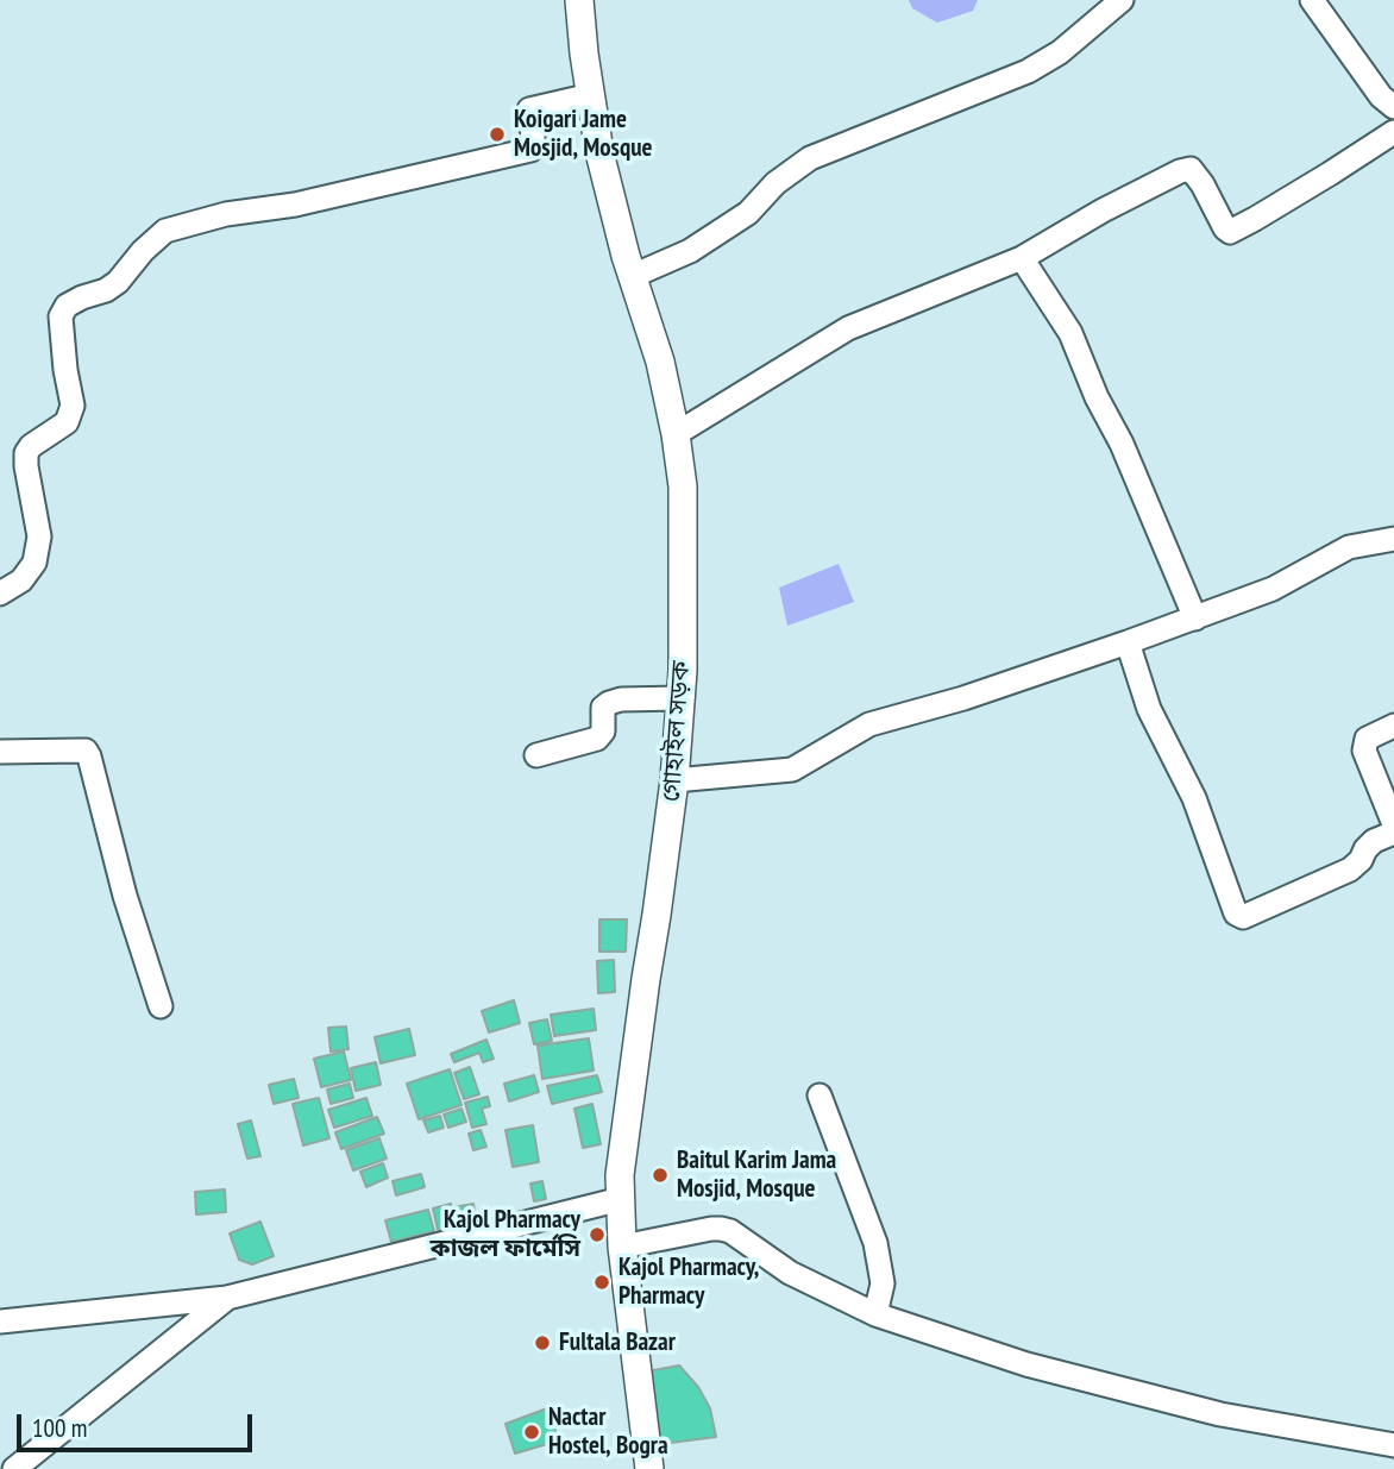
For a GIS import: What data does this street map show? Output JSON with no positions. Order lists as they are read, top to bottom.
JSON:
{
  "streets": {
    "main road": ["গোহাইল সড়ক"]
  },
  "places": [
    "Koigari Jame Mosjid, Mosque",
    "Baitul Karim Jama Mosjid, Mosque",
    "Kajol Pharmacy কাজল ফার্মেসি",
    "Kajol Pharmacy, Pharmacy",
    "Fultala Bazar",
    "Nactar Hostel, Bogra"
  ],
  "scale_bar": "100 m"
}
